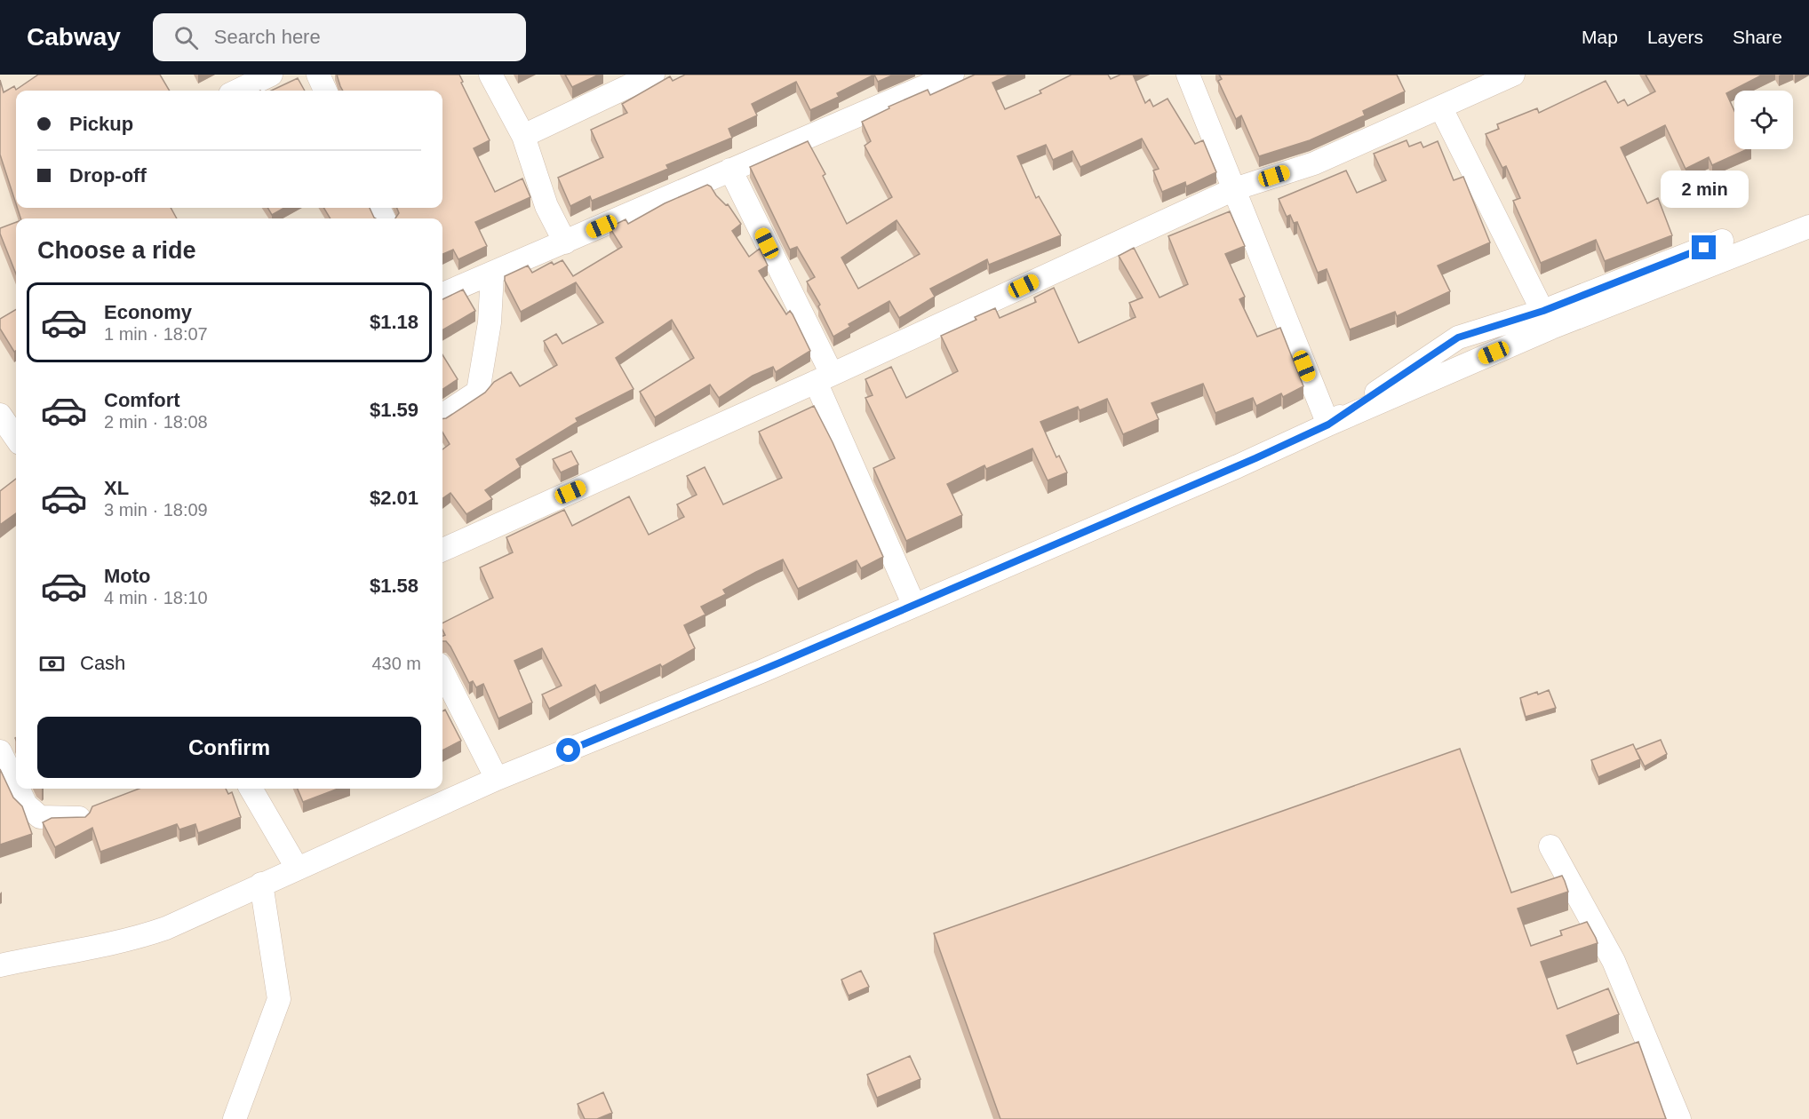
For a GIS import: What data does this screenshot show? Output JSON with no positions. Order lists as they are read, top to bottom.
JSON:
{
  "page": {
    "header": "Cabway",
    "search": "Search here",
    "nav": ["Map", "Layers", "Share"],
    "banner": ["Pickup", "Drop-off"],
    "bubble": "2 min",
    "heading": "Choose a ride",
    "list": [
      {
        "name": "Economy",
        "note": "1 min · 18:07",
        "value": "$1.18"
      },
      {
        "name": "Comfort",
        "note": "2 min · 18:08",
        "value": "$1.59"
      },
      {
        "name": "XL",
        "note": "3 min · 18:09",
        "value": "$2.01"
      },
      {
        "name": "Moto",
        "note": "4 min · 18:10",
        "value": "$1.58"
      }
    ],
    "pay": ["Cash", "430 m"],
    "buttons": "Confirm"
  }
}
